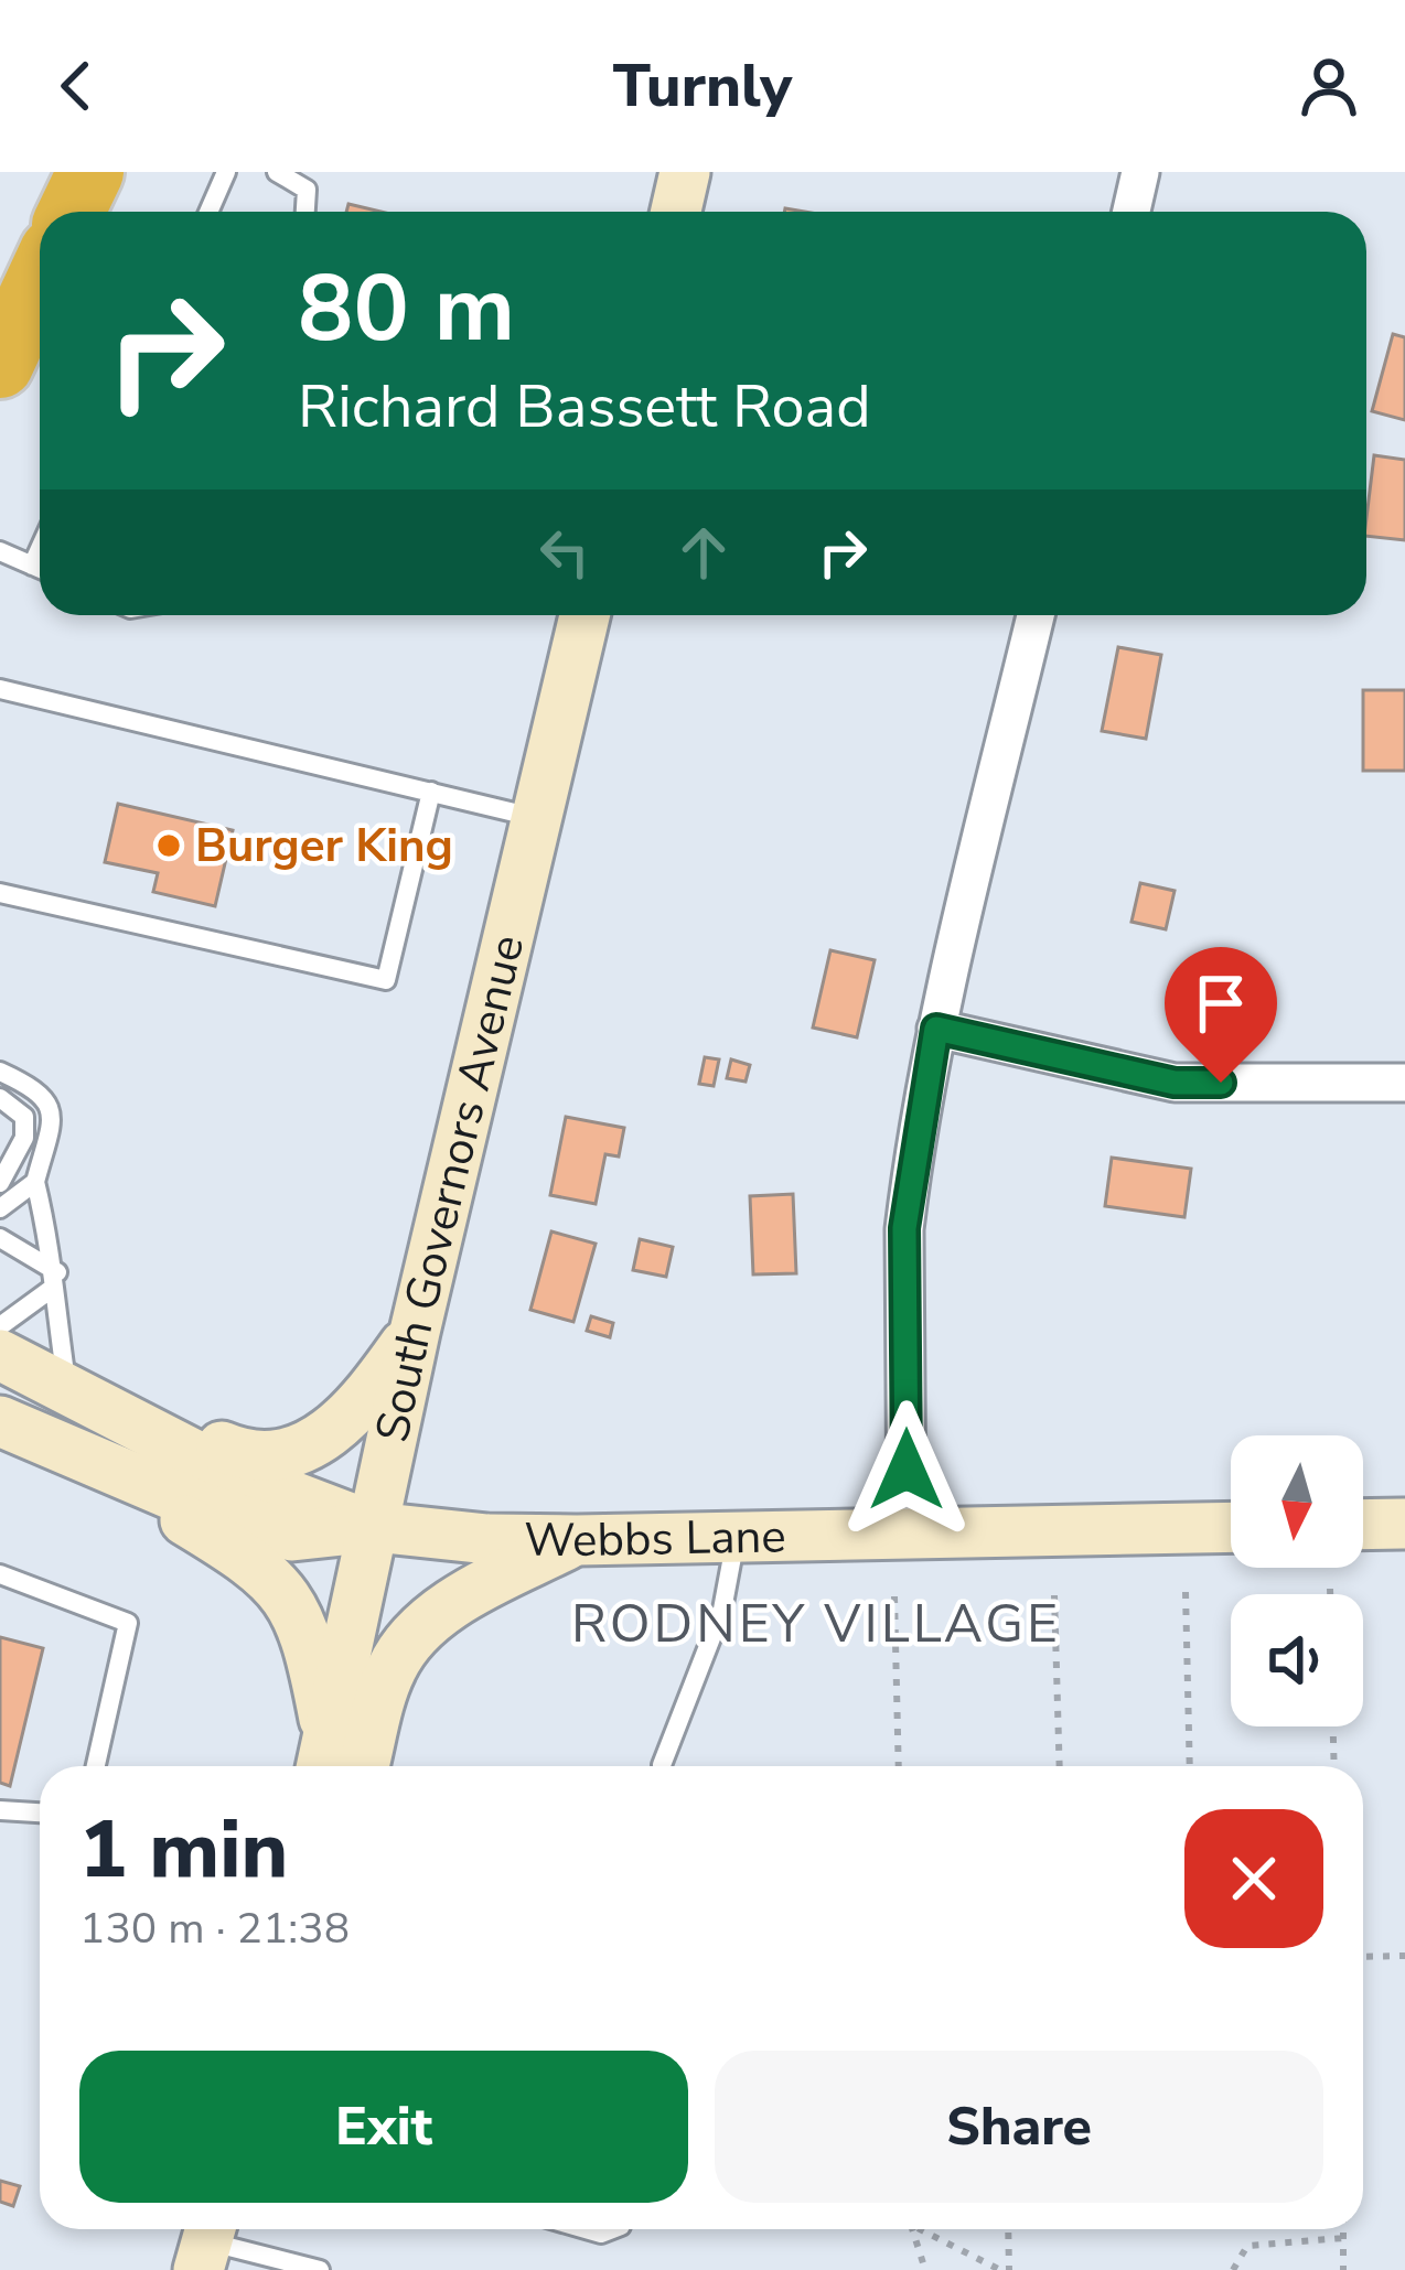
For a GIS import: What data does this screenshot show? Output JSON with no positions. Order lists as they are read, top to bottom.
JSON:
{
  "streets": {
    "main road": ["South Governors Avenue", "Webbs Lane"]
  },
  "crossings": [
    ["South Governors Avenue", "Webbs Lane"]
  ],
  "districts": ["RODNEY VILLAGE"],
  "places": ["Burger King"],
  "north": "bottom",
  "page": {
    "header": "Turnly",
    "turn": ["80 m", "Richard Bassett Road"],
    "heading": ["1 min", "130 m · 21:38"],
    "buttons": ["Exit", "Share"]
  }
}
